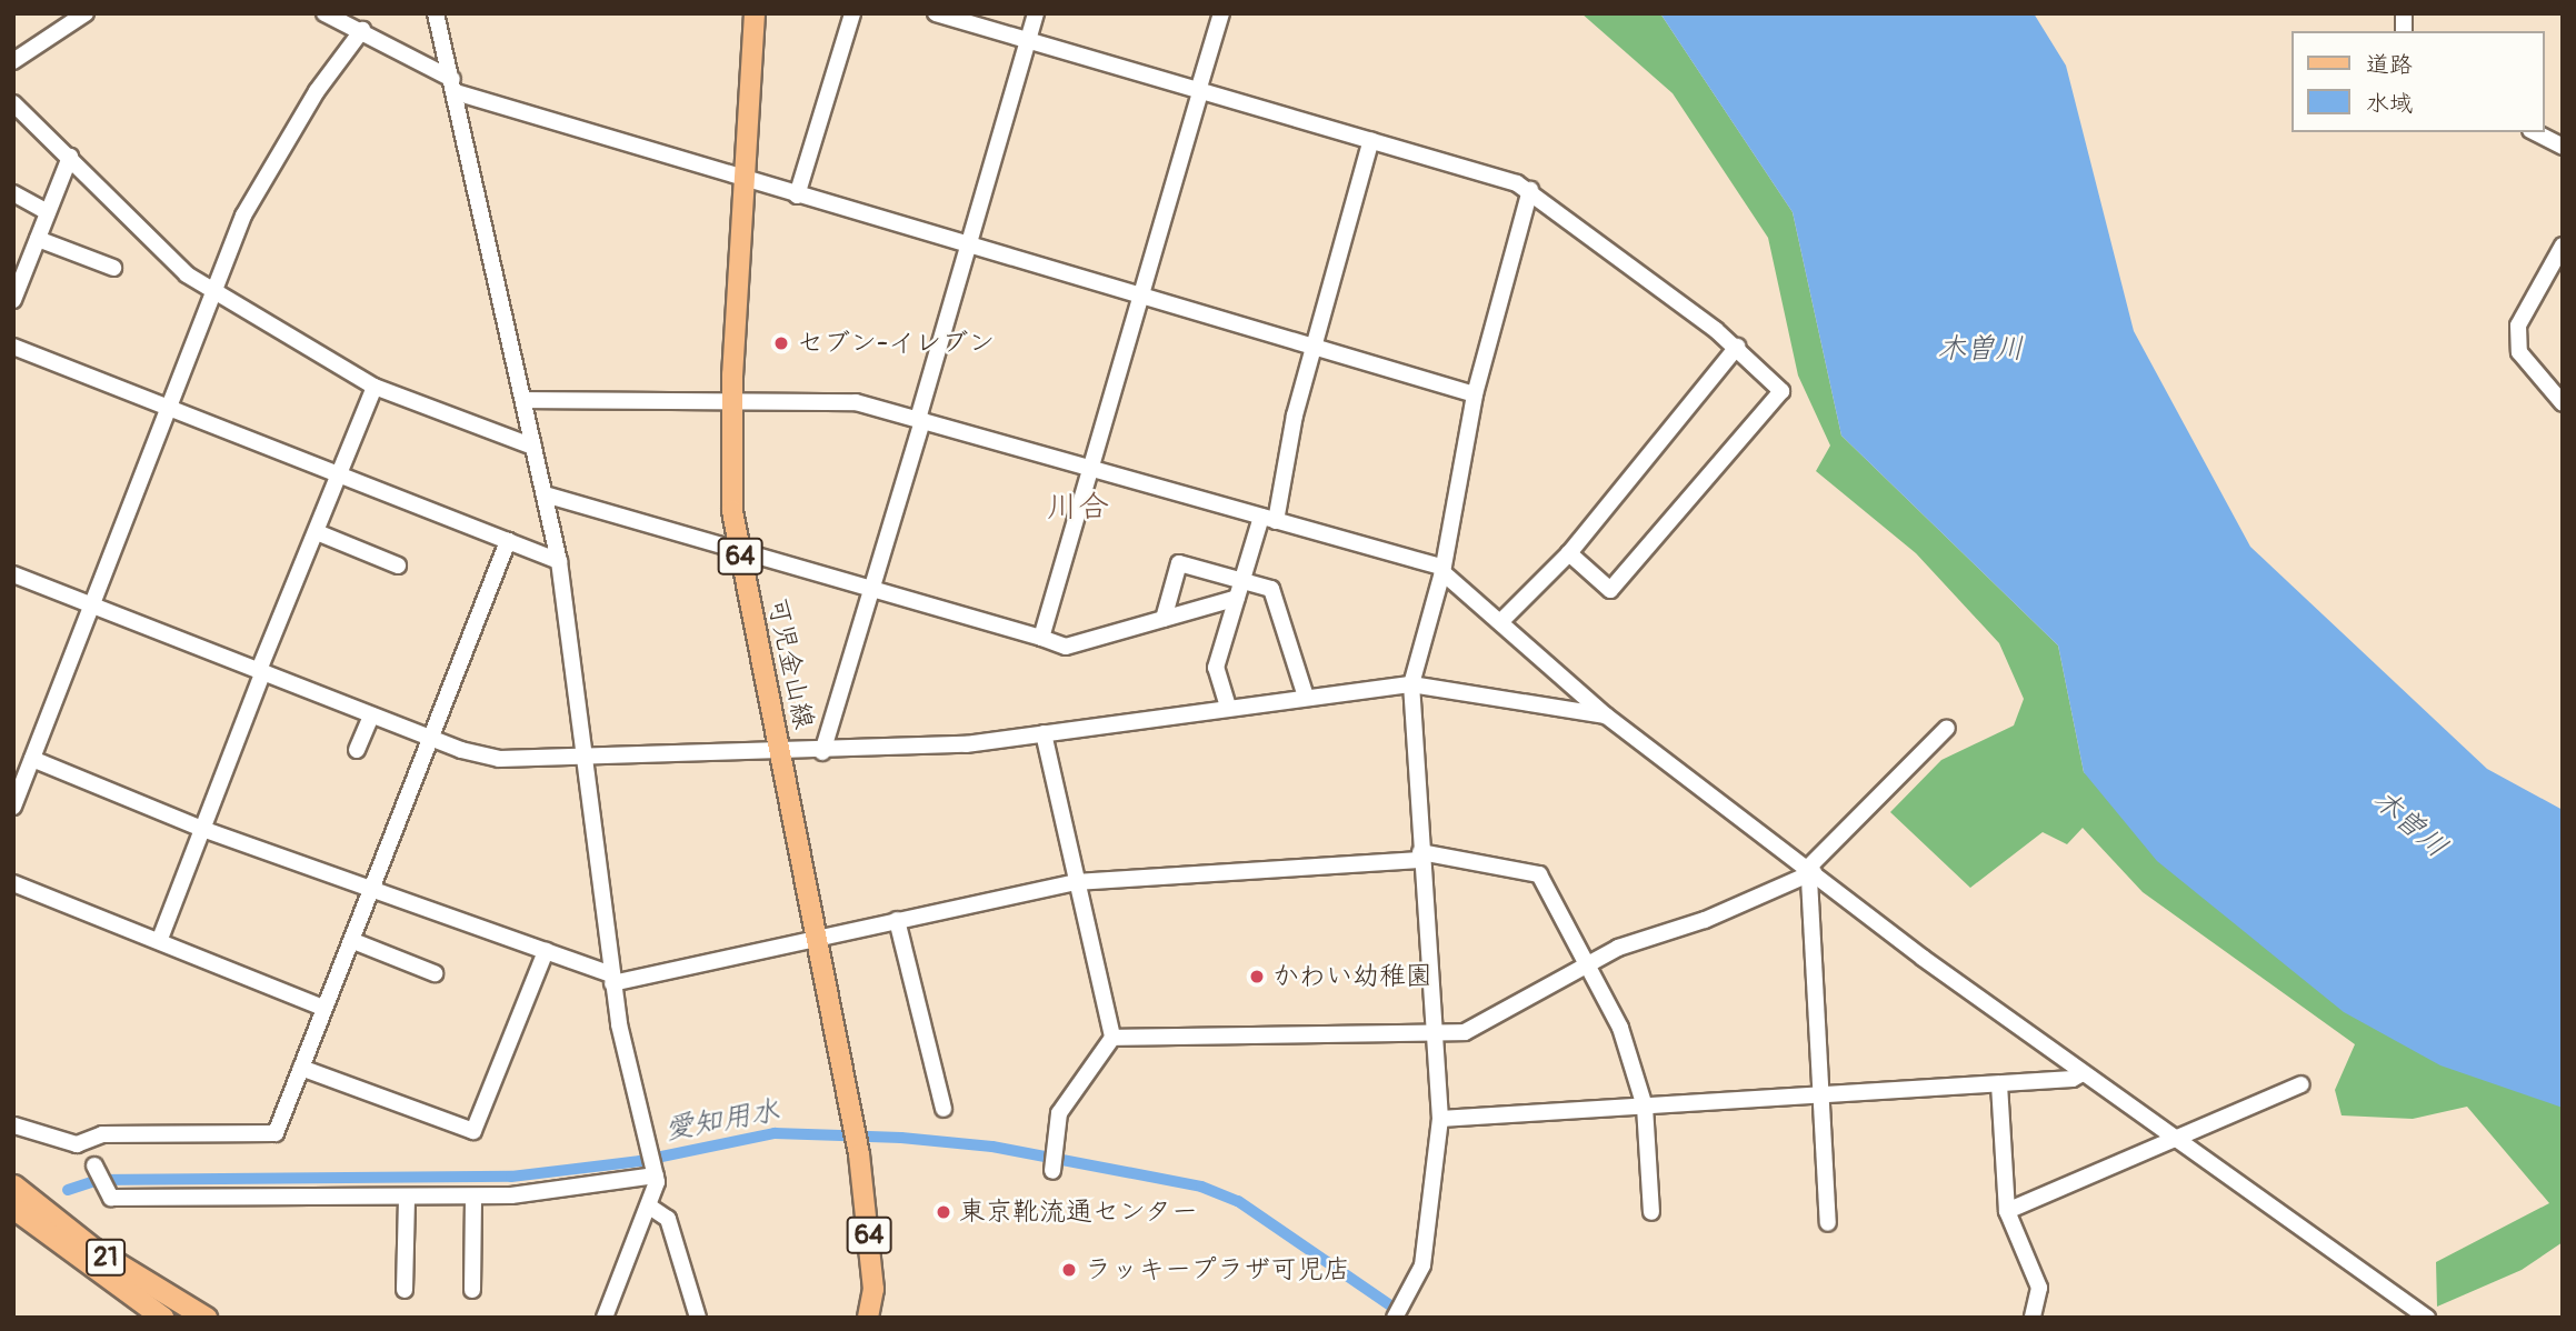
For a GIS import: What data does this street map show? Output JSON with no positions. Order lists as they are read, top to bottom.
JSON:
{
  "streets": {
    "highway": ["21"],
    "main road": ["64", "可児金山線"]
  },
  "districts": ["川合"],
  "water": ["木曽川", "愛知用水"],
  "places": [
    "セブン-イレブン",
    "かわい幼稚園",
    "東京靴流通センター",
    "ラッキープラザ可児店"
  ],
  "legend": ["道路", "水域"]
}
